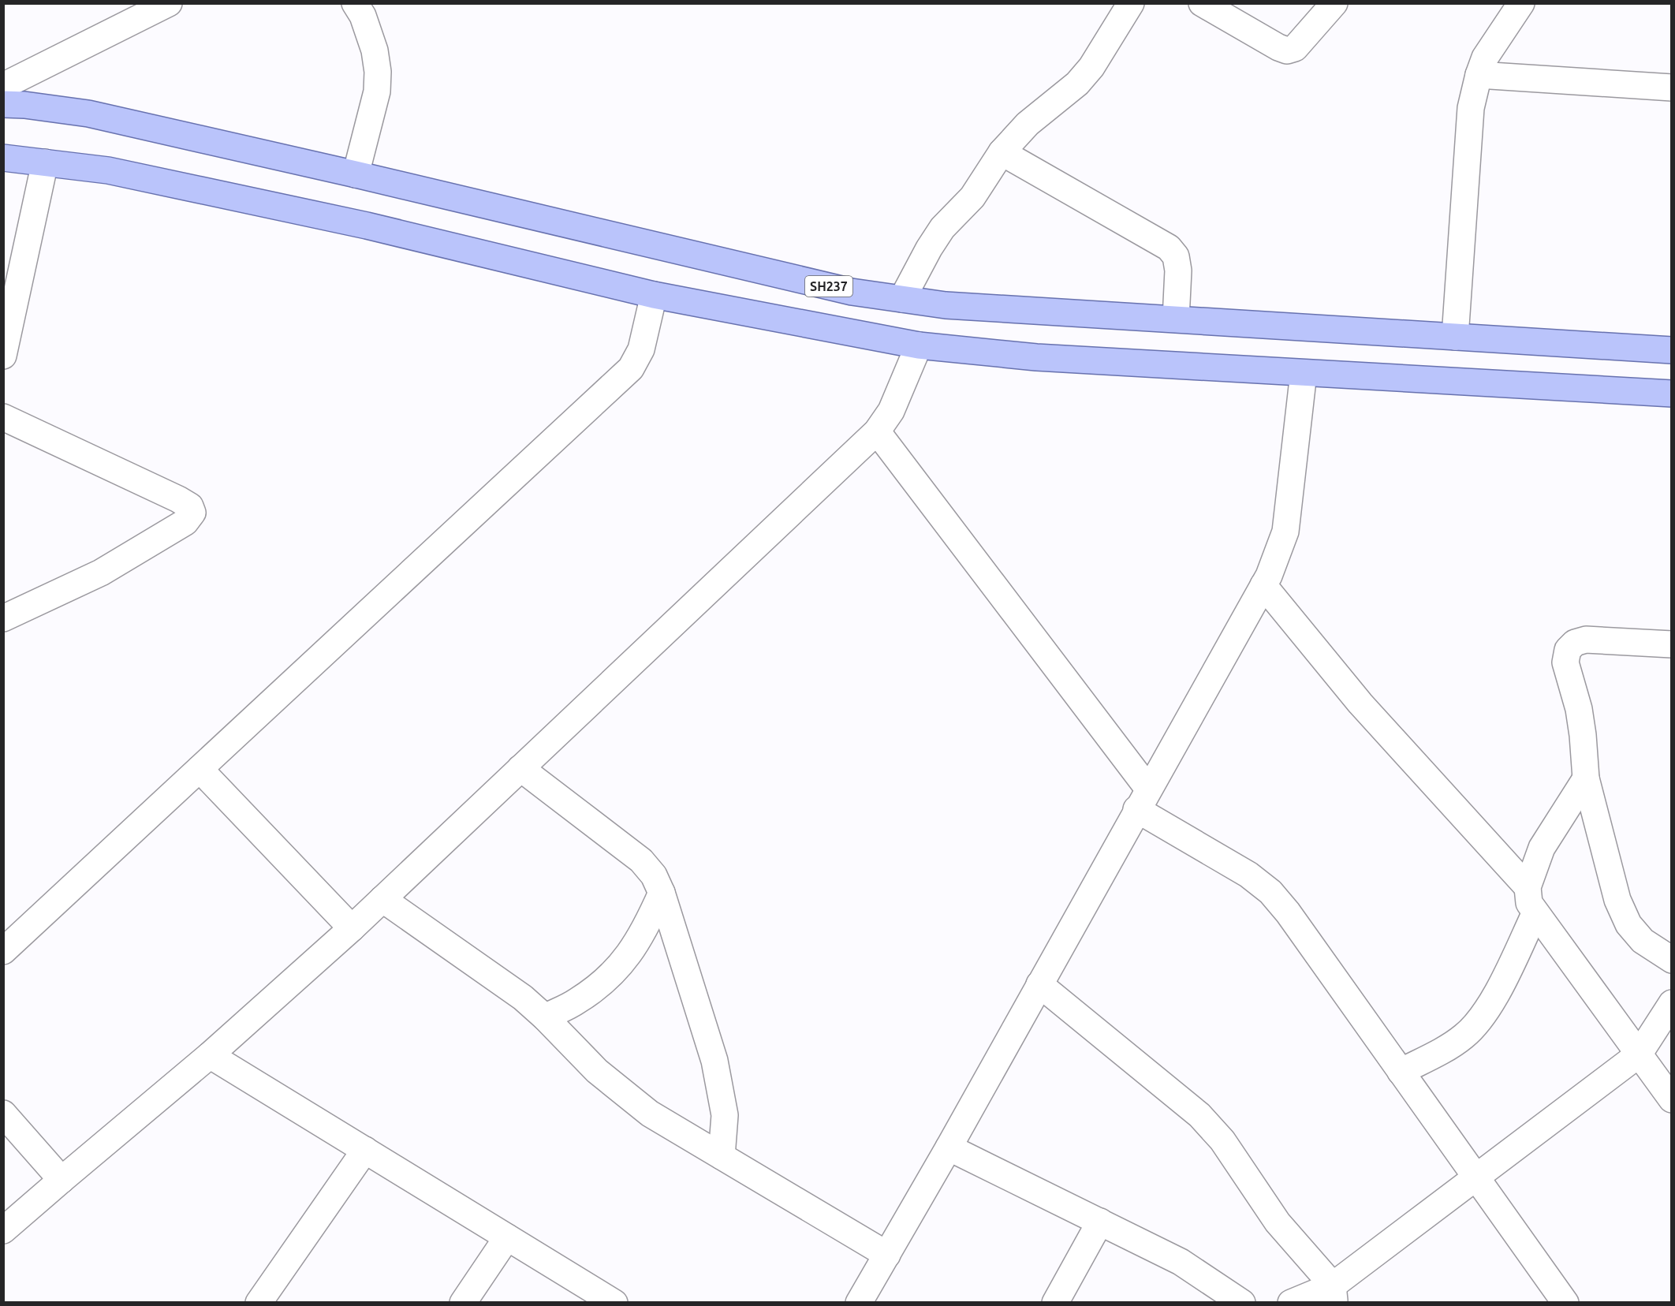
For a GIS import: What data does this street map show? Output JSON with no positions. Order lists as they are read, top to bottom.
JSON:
{
  "streets": {
    "main road": ["SH237"]
  }
}
